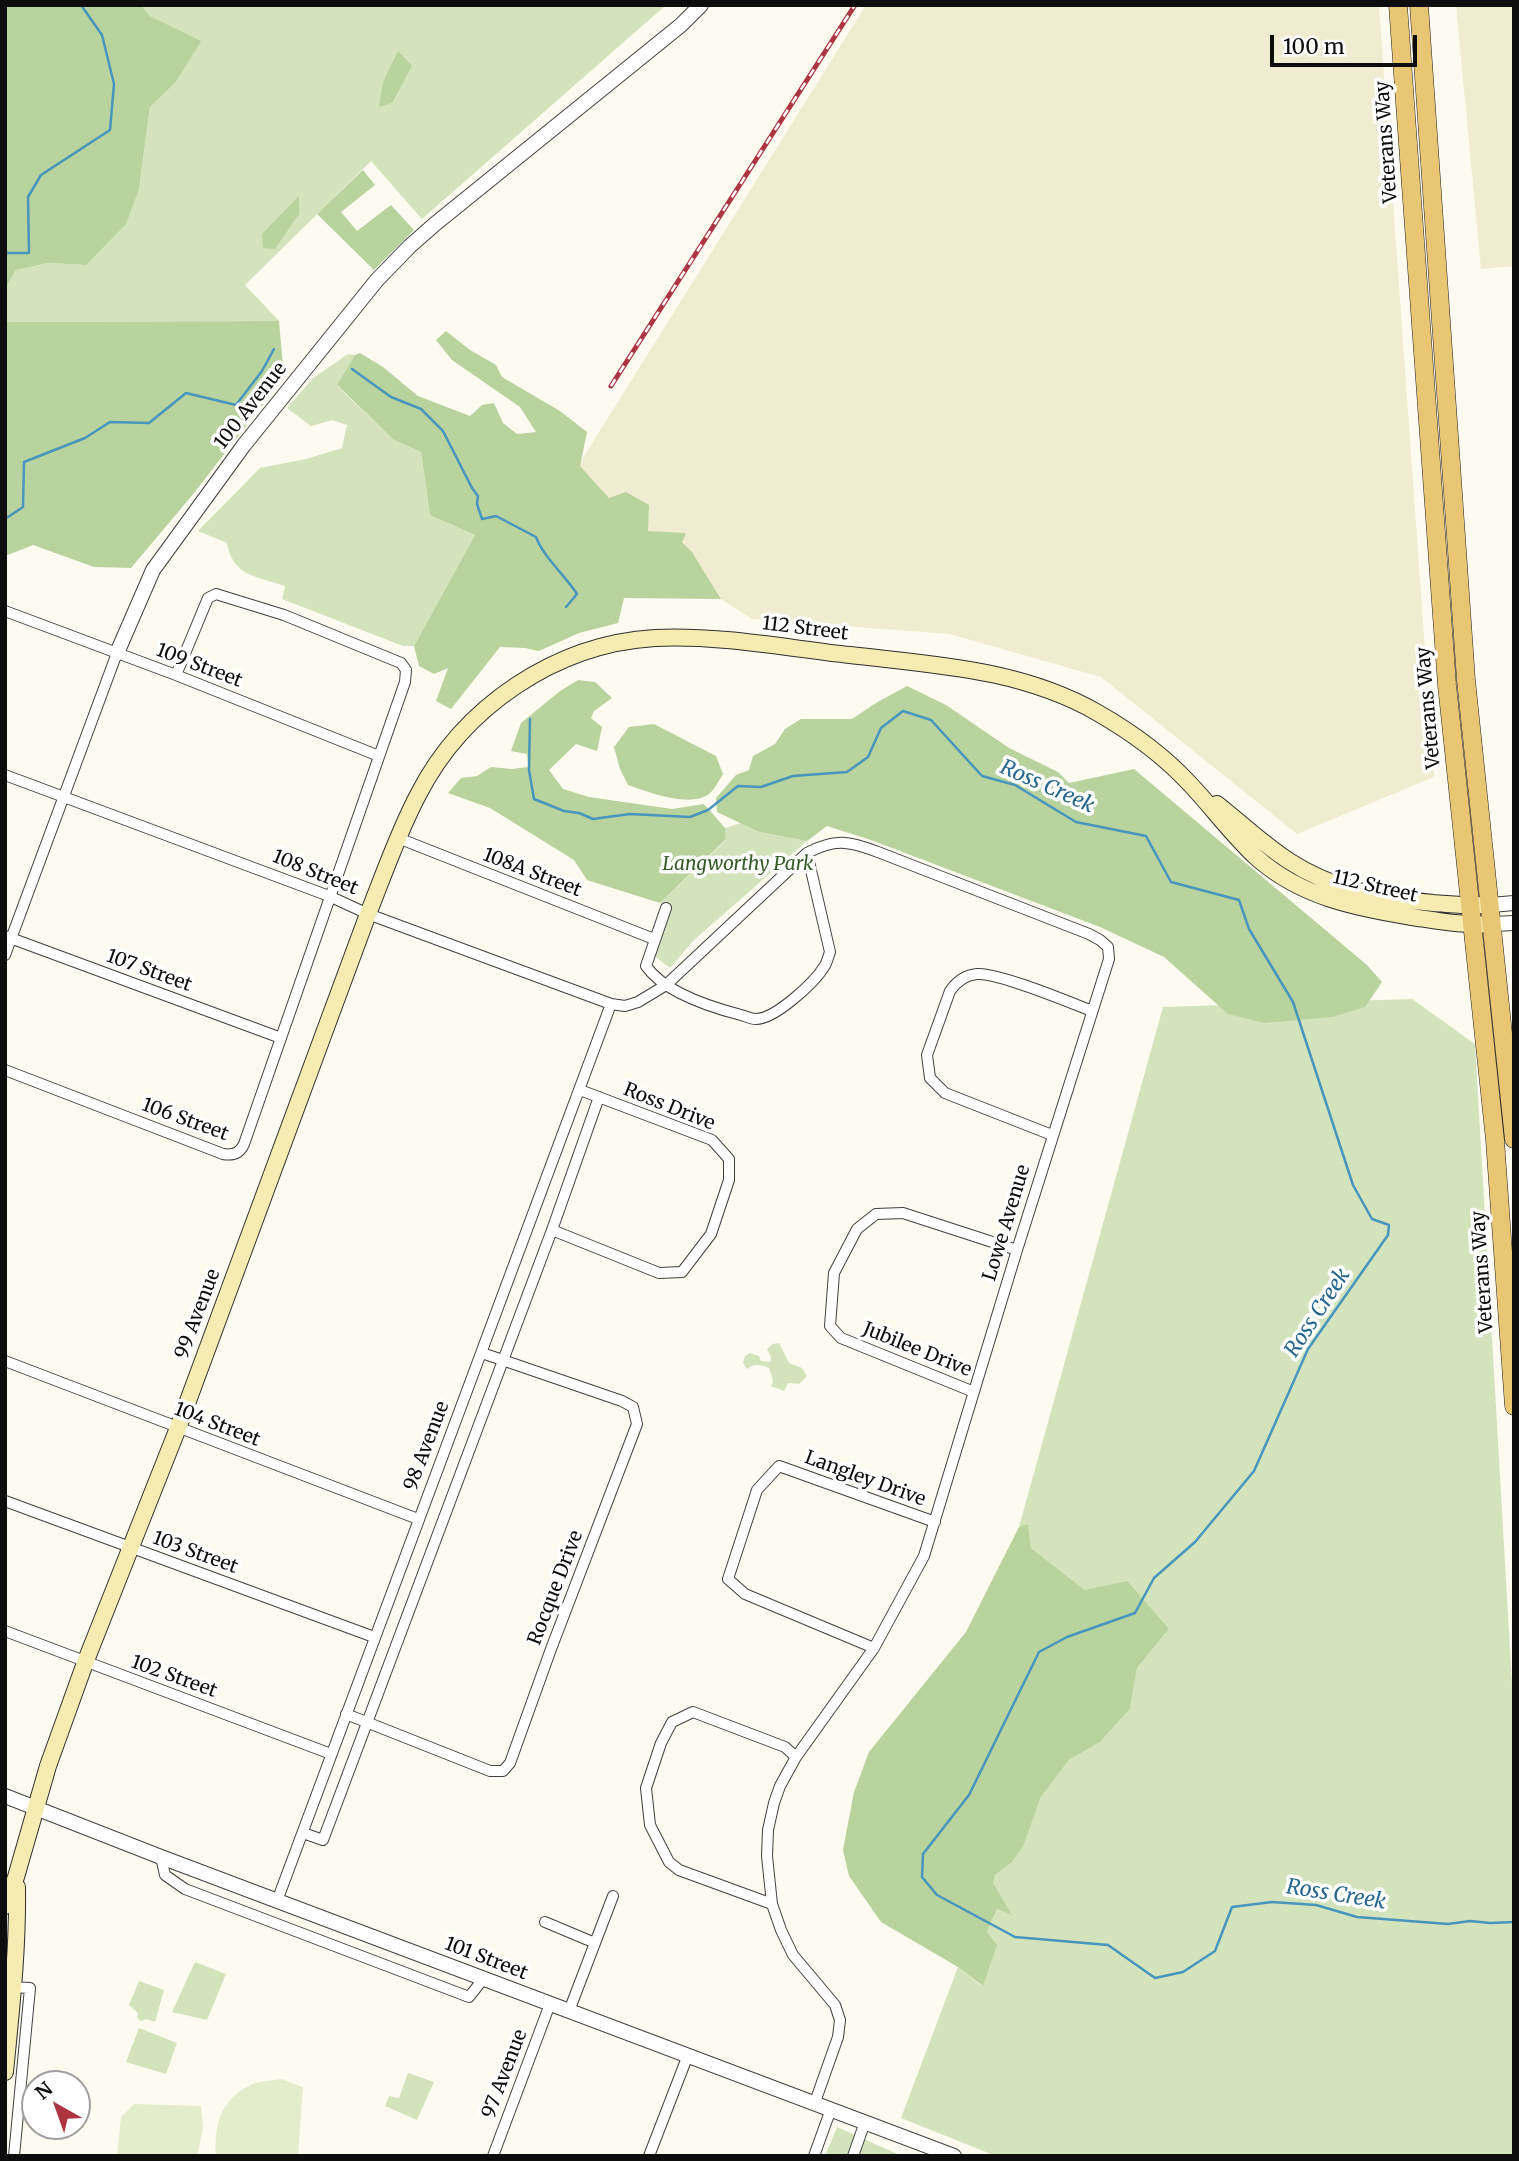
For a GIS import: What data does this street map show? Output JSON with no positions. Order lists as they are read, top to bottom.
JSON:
{
  "streets": {
    "main road": ["Veterans Way", "112 Street", "99 Avenue"],
    "street": [
      "100 Avenue",
      "109 Street",
      "108 Street",
      "108A Street",
      "107 Street",
      "Ross Drive",
      "106 Street",
      "Lowe Avenue",
      "Jubilee Drive",
      "104 Street",
      "98 Avenue",
      "Langley Drive",
      "103 Street",
      "Rocque Drive",
      "102 Street",
      "101 Street",
      "97 Avenue"
    ]
  },
  "crossings": [
    ["Veterans Way", "112 Street"],
    ["100 Avenue", "109 Street"],
    ["100 Avenue", "108 Street"],
    ["100 Avenue", "107 Street"],
    ["112 Street", "99 Avenue"],
    ["108 Street", "Lowe Avenue"],
    ["108 Street", "99 Avenue"],
    ["108 Street", "98 Avenue"],
    ["108A Street", "99 Avenue"],
    ["107 Street", "106 Street"],
    ["Ross Drive", "98 Avenue"],
    ["Lowe Avenue", "Jubilee Drive"],
    ["Lowe Avenue", "98 Avenue"],
    ["Lowe Avenue", "Langley Drive"],
    ["Lowe Avenue", "101 Street"],
    ["99 Avenue", "104 Street"],
    ["99 Avenue", "103 Street"],
    ["99 Avenue", "102 Street"],
    ["99 Avenue", "101 Street"],
    ["104 Street", "98 Avenue"],
    ["98 Avenue", "103 Street"],
    ["98 Avenue", "Rocque Drive"],
    ["98 Avenue", "102 Street"],
    ["98 Avenue", "101 Street"],
    ["101 Street", "97 Avenue"]
  ],
  "water": ["Ross Creek"],
  "parks": ["Langworthy Park"],
  "scale_bar": "100 m",
  "north": "top left"
}
